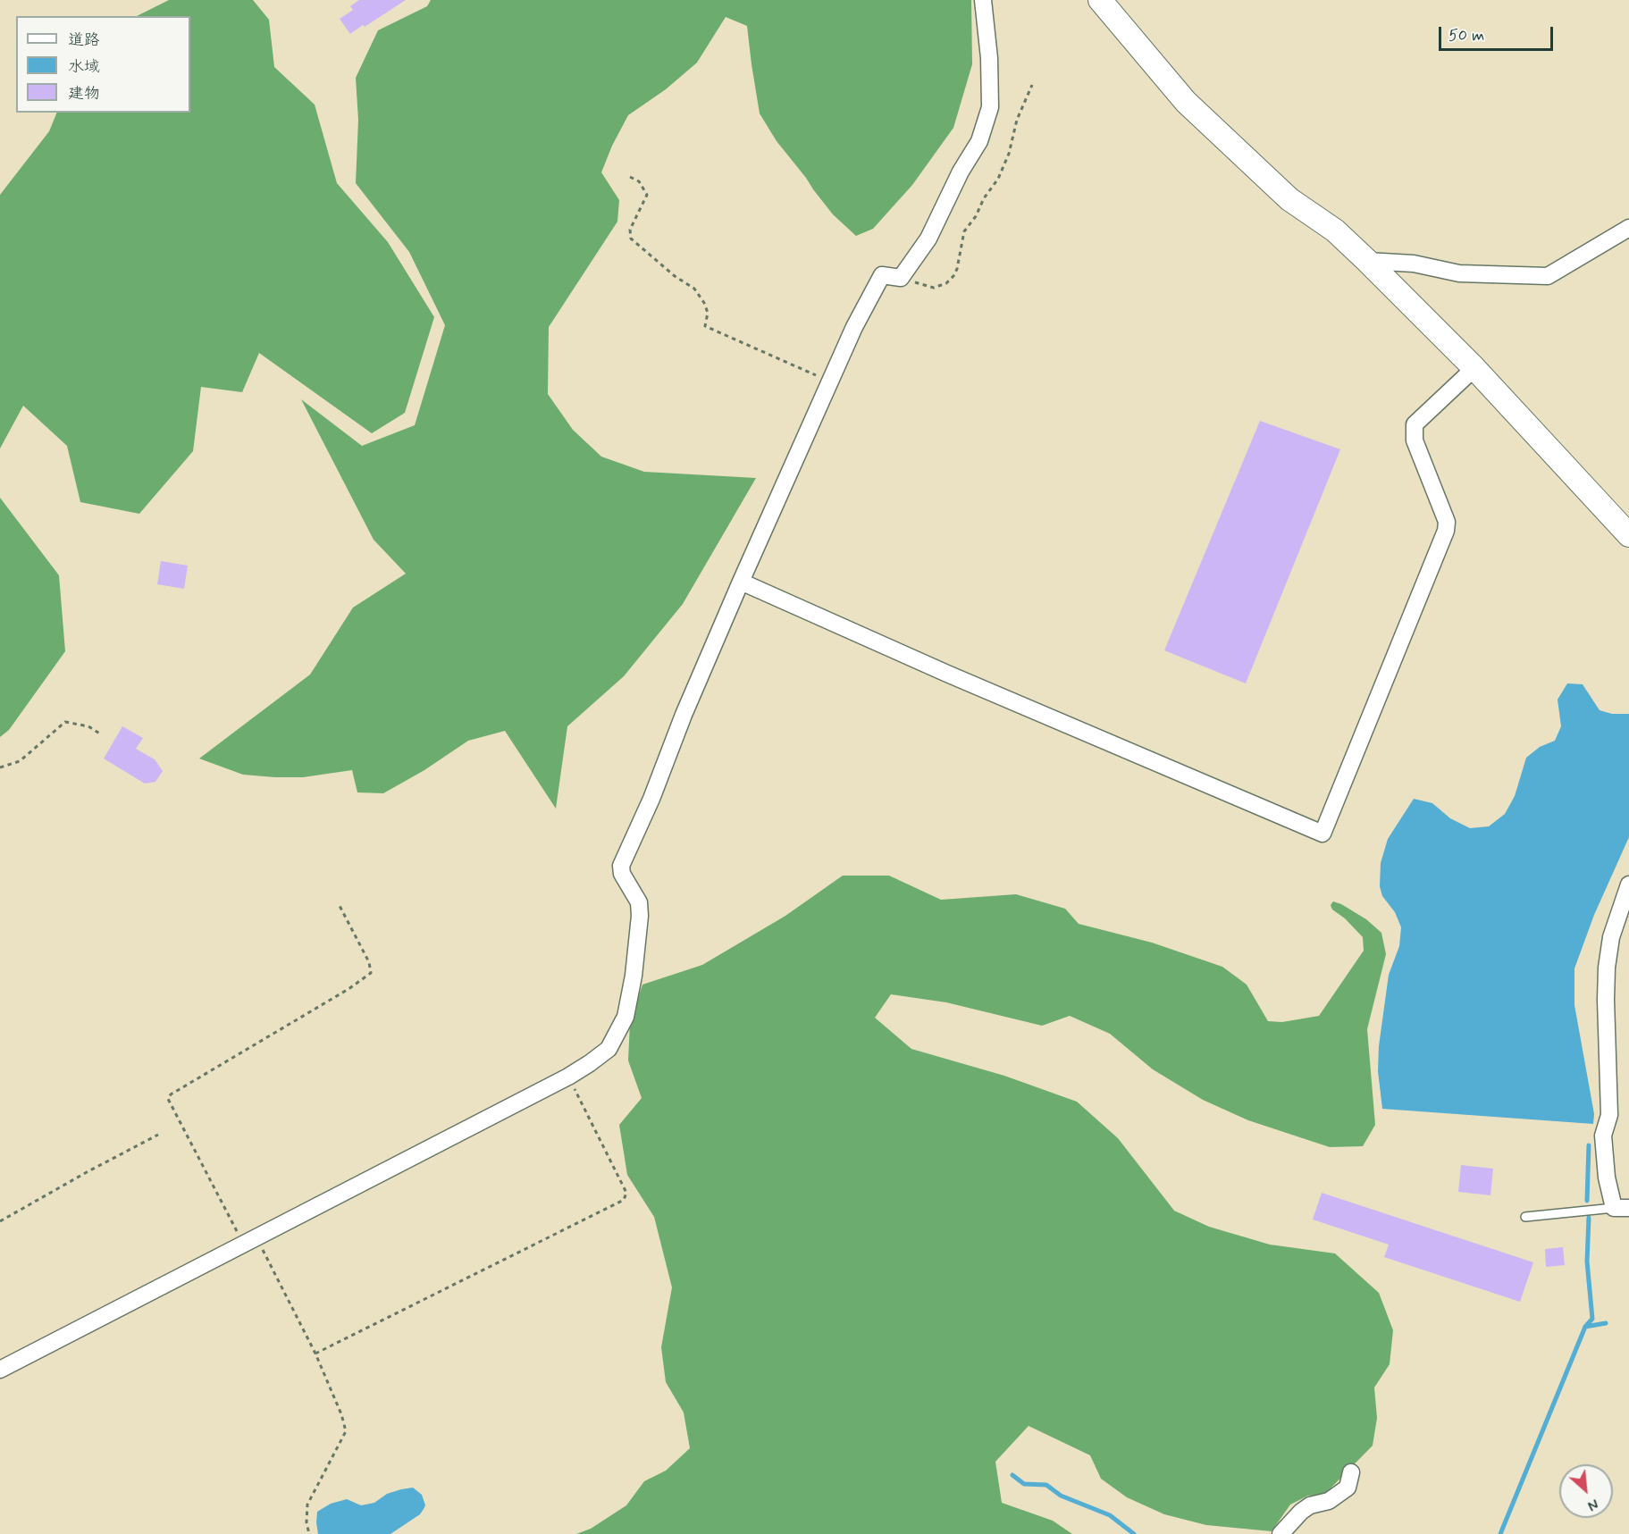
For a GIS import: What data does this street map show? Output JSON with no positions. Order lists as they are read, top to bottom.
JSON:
{
  "legend": ["道路", "水域", "建物"],
  "scale_bar": "50 m",
  "north": "bottom right"
}
